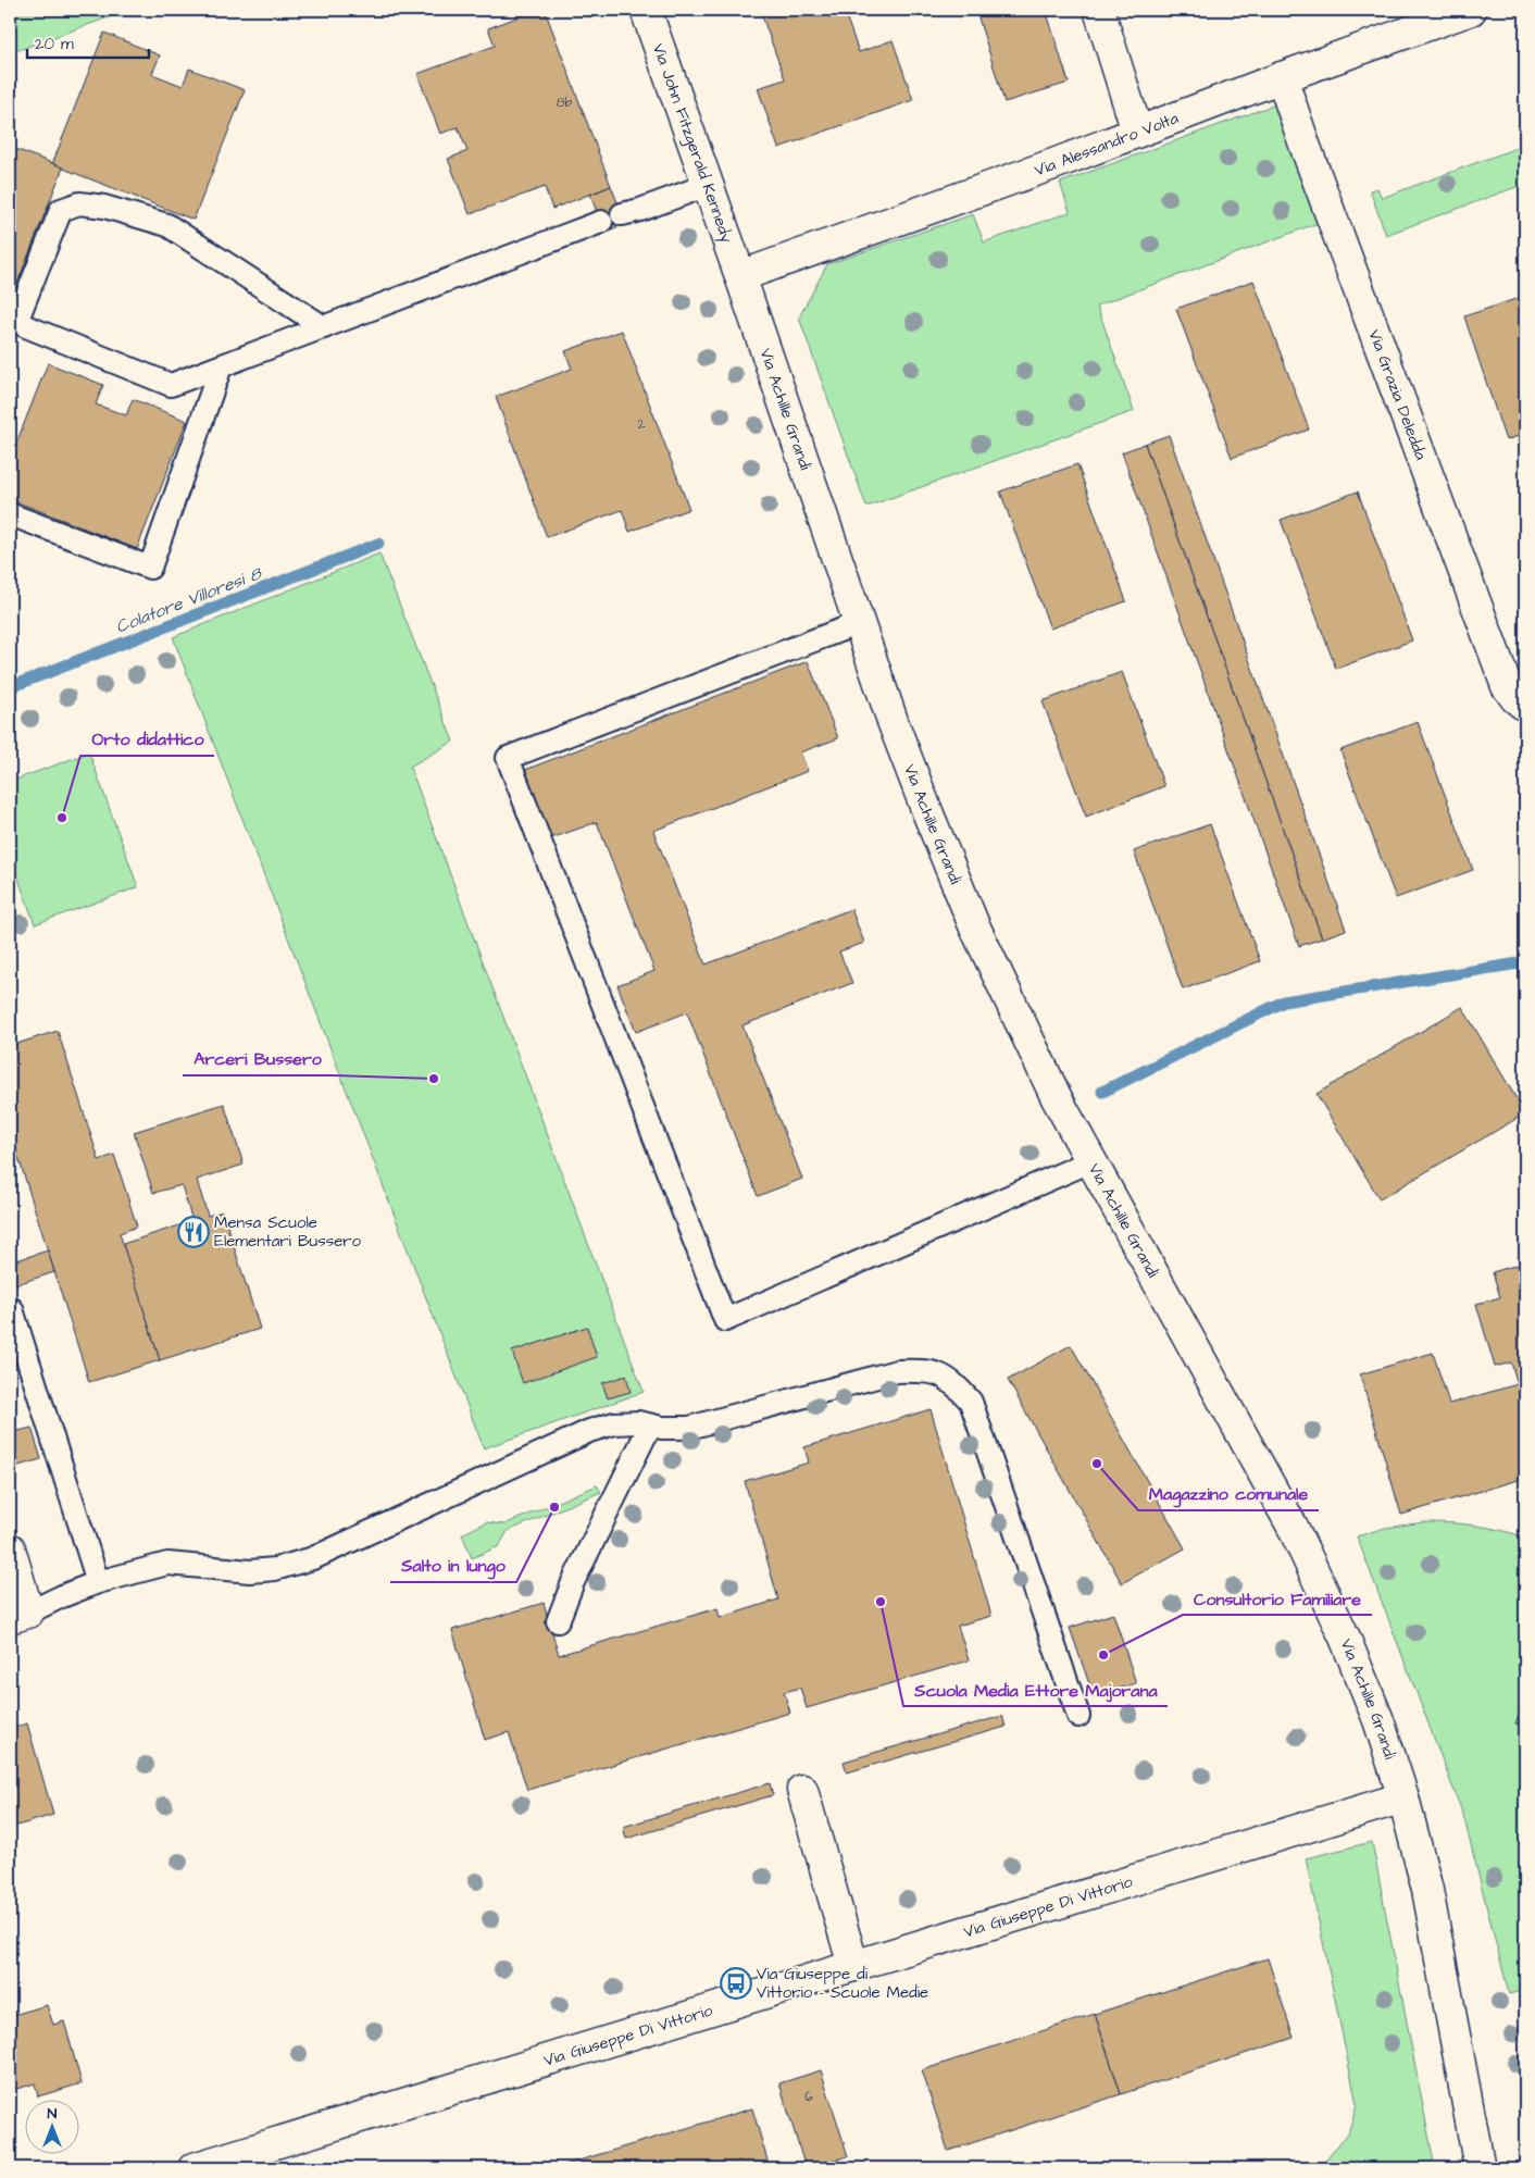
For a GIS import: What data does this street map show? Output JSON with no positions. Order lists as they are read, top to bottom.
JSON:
{
  "streets": {
    "street": [
      "Via John Fitzgerald Kennedy",
      "Via Alessandro Volta",
      "Via Grazia Deledda",
      "Via Achille Grandi",
      "Via Giuseppe Di Vittorio"
    ]
  },
  "crossings": [
    ["Via John Fitzgerald Kennedy", "Via Alessandro Volta"],
    ["Via John Fitzgerald Kennedy", "Via Achille Grandi"],
    ["Via Alessandro Volta", "Via Grazia Deledda"],
    ["Via Alessandro Volta", "Via Achille Grandi"],
    ["Via Achille Grandi", "Via Giuseppe Di Vittorio"]
  ],
  "water": ["Colatore Villoresi 8"],
  "places": {
    "other": [
      "Orto didattico",
      "Arceri Bussero",
      "Magazzino comunale",
      "Salto in lungo",
      "Scuola Media Ettore Majorana",
      "Consultorio Familiare"
    ],
    "restaurant": ["Mensa Scuole Elementari Bussero"],
    "bus stop": ["Via Giuseppe di Vittorio - Scuole Medie"]
  },
  "house_numbers": ["8b", "2", "6"],
  "scale_bar": "20 m",
  "north": "top"
}
